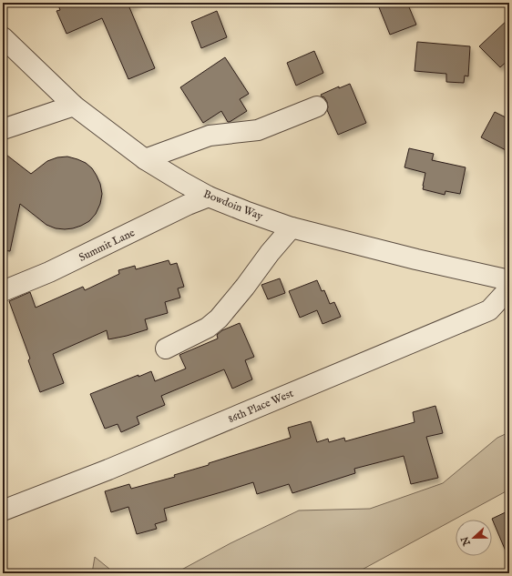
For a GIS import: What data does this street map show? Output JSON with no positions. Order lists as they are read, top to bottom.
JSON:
{
  "streets": {
    "street": ["Bowdoin Way", "Summit Lane", "86th Place West"]
  },
  "crossings": [
    ["Bowdoin Way", "Summit Lane"]
  ],
  "north": "left"
}
